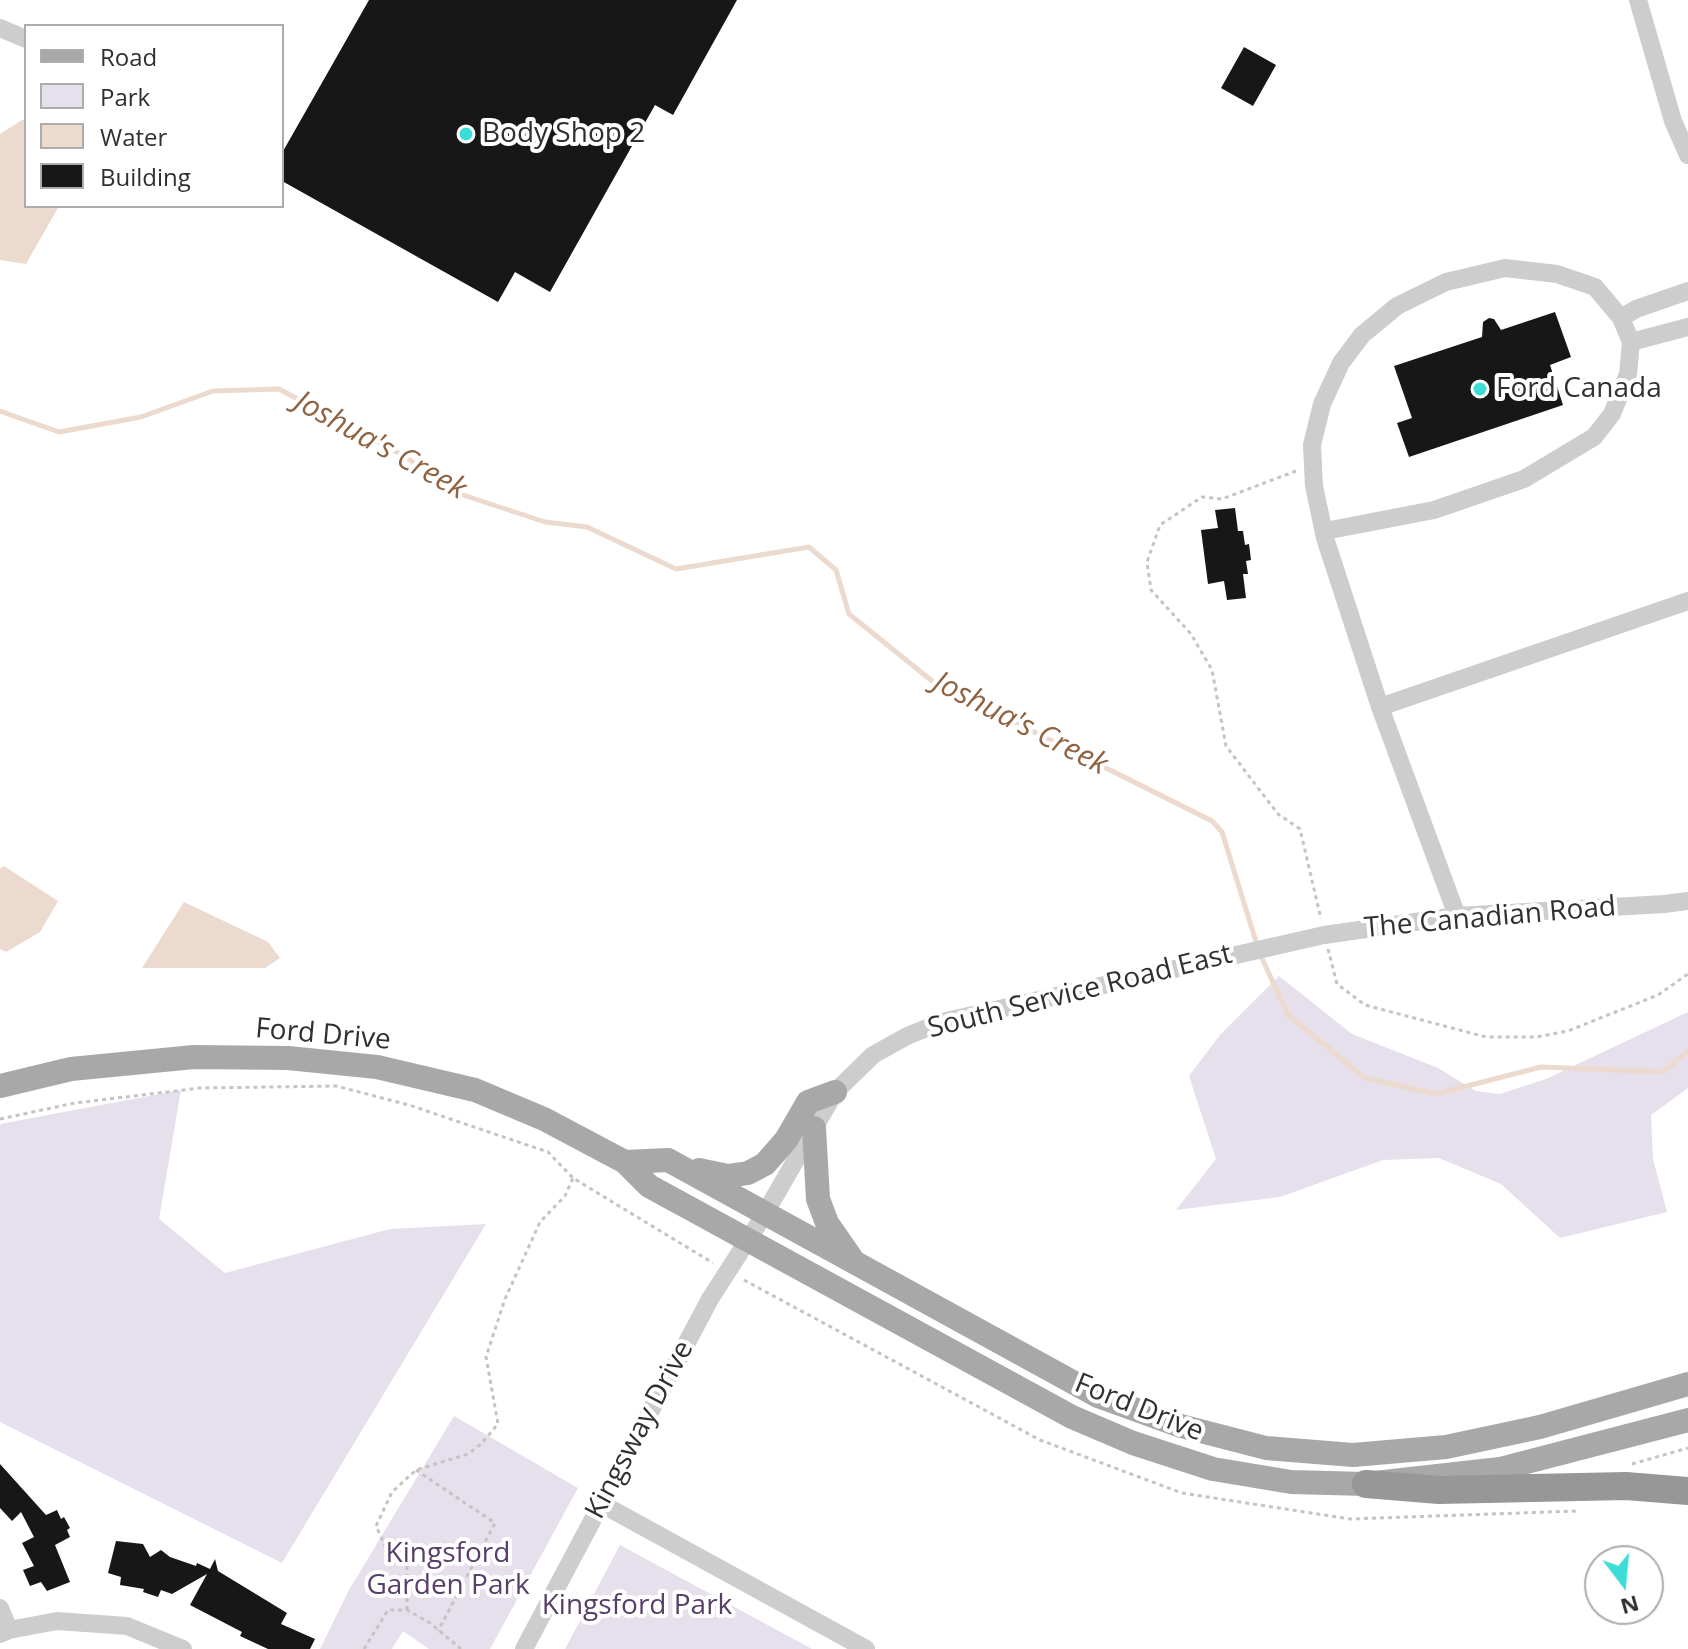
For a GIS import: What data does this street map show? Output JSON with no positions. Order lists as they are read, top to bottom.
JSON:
{
  "streets": {
    "main road": ["Ford Drive"],
    "street": ["The Canadian Road", "South Service Road East", "Kingsway Drive"]
  },
  "crossings": [
    ["The Canadian Road", "South Service Road East"],
    ["South Service Road East", "Ford Drive"],
    ["South Service Road East", "Kingsway Drive"],
    ["Ford Drive", "Kingsway Drive"]
  ],
  "water": ["Joshua's Creek"],
  "parks": ["Kingsford Garden Park", "Kingsford Park"],
  "places": ["Body Shop 2", "Ford Canada"],
  "legend": [
    "Road",
    "Park",
    "Water",
    "Building"
  ],
  "north": "bottom"
}
